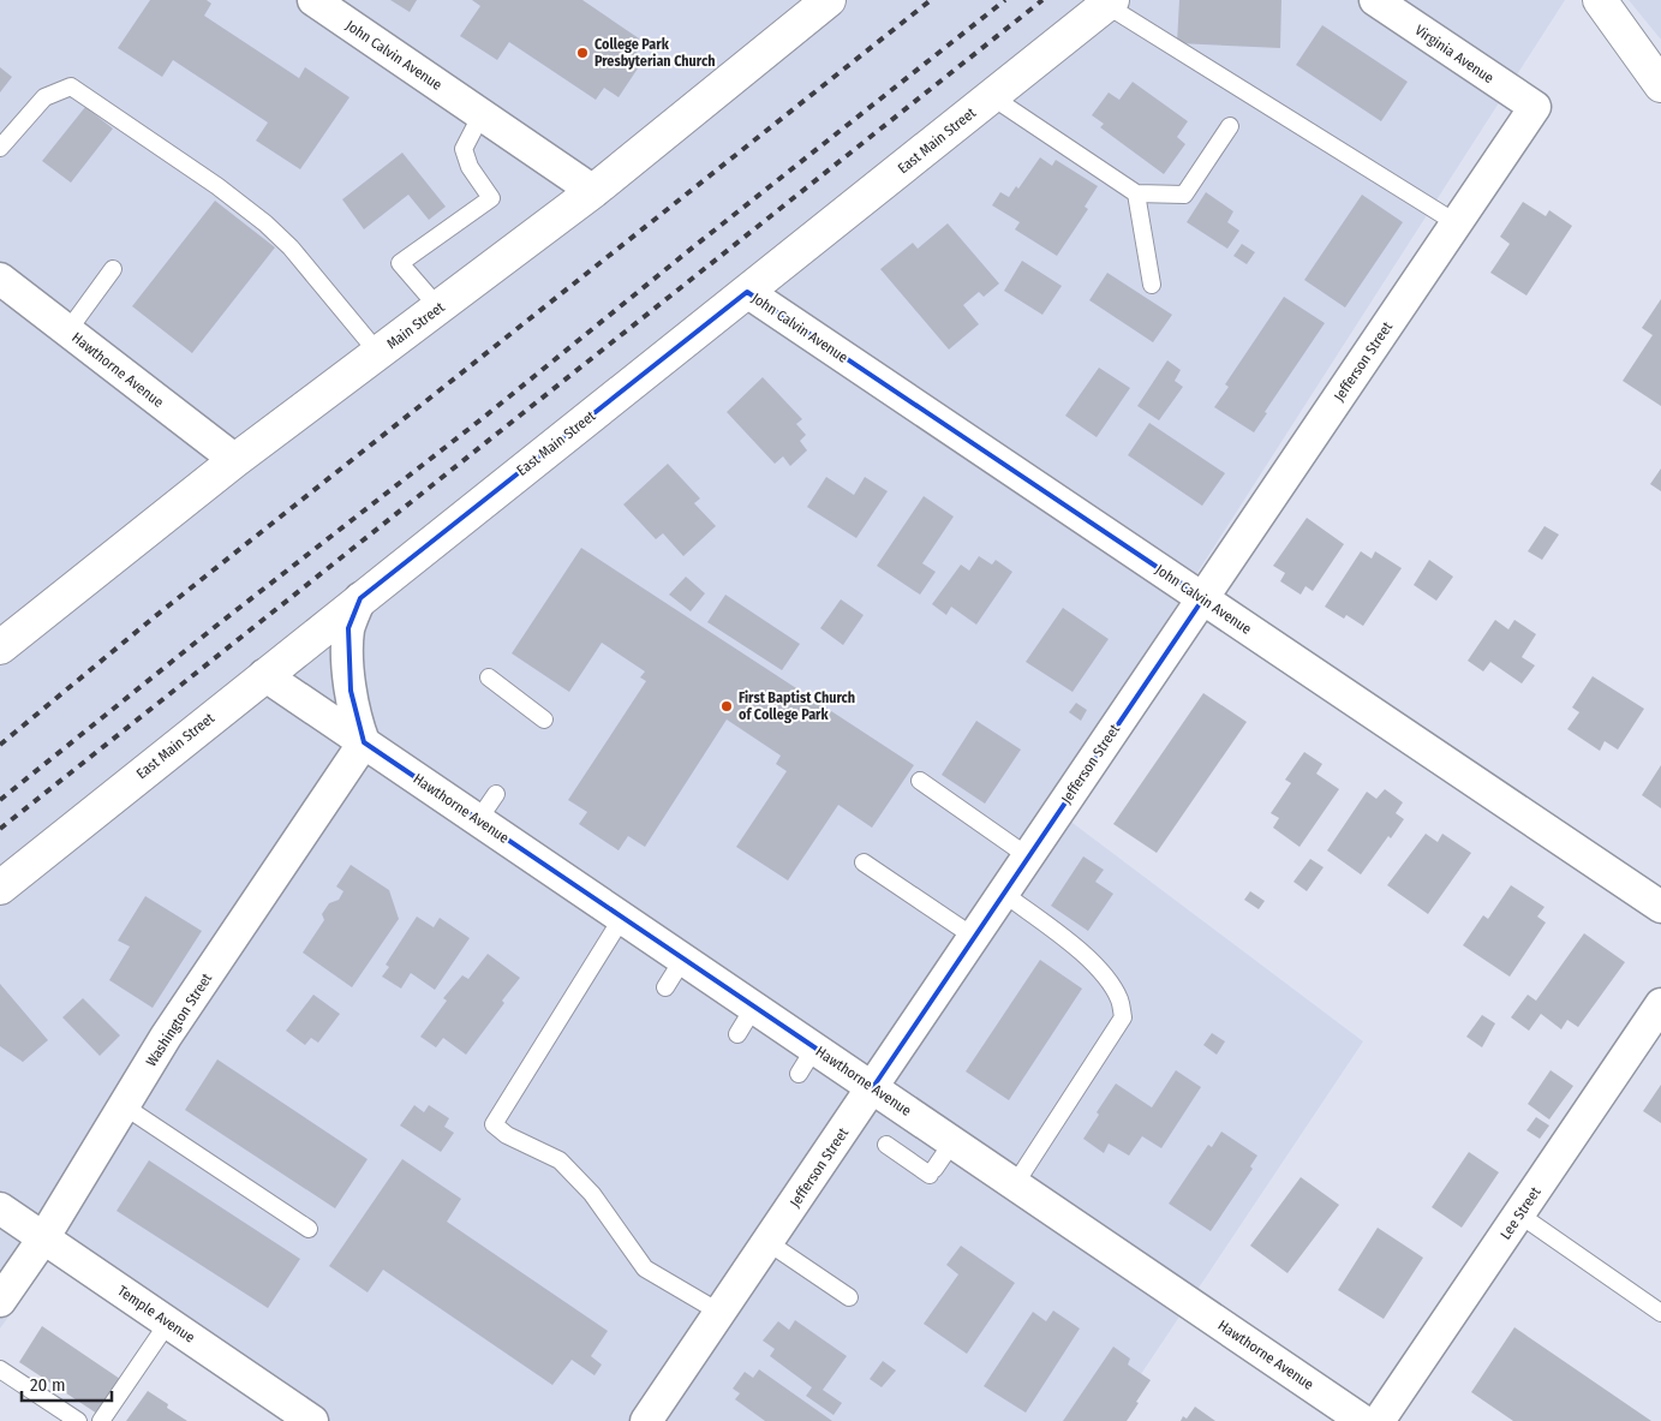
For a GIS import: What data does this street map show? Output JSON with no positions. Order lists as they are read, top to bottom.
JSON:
{
  "streets": {
    "street": [
      "Virginia Avenue",
      "John Calvin Avenue",
      "East Main Street",
      "Main Street",
      "Jefferson Street",
      "Hawthorne Avenue",
      "Washington Street",
      "Lee Street",
      "Temple Avenue"
    ]
  },
  "crossings": [
    ["Virginia Avenue", "Jefferson Street"],
    ["John Calvin Avenue", "East Main Street"],
    ["John Calvin Avenue", "Main Street"],
    ["John Calvin Avenue", "Jefferson Street"],
    ["East Main Street", "Hawthorne Avenue"],
    ["Main Street", "Hawthorne Avenue"],
    ["Jefferson Street", "Hawthorne Avenue"],
    ["Hawthorne Avenue", "Washington Street"],
    ["Washington Street", "Temple Avenue"]
  ],
  "places": ["College Park Presbyterian Church", "First Baptist Church of College Park"],
  "scale_bar": "20 m"
}
